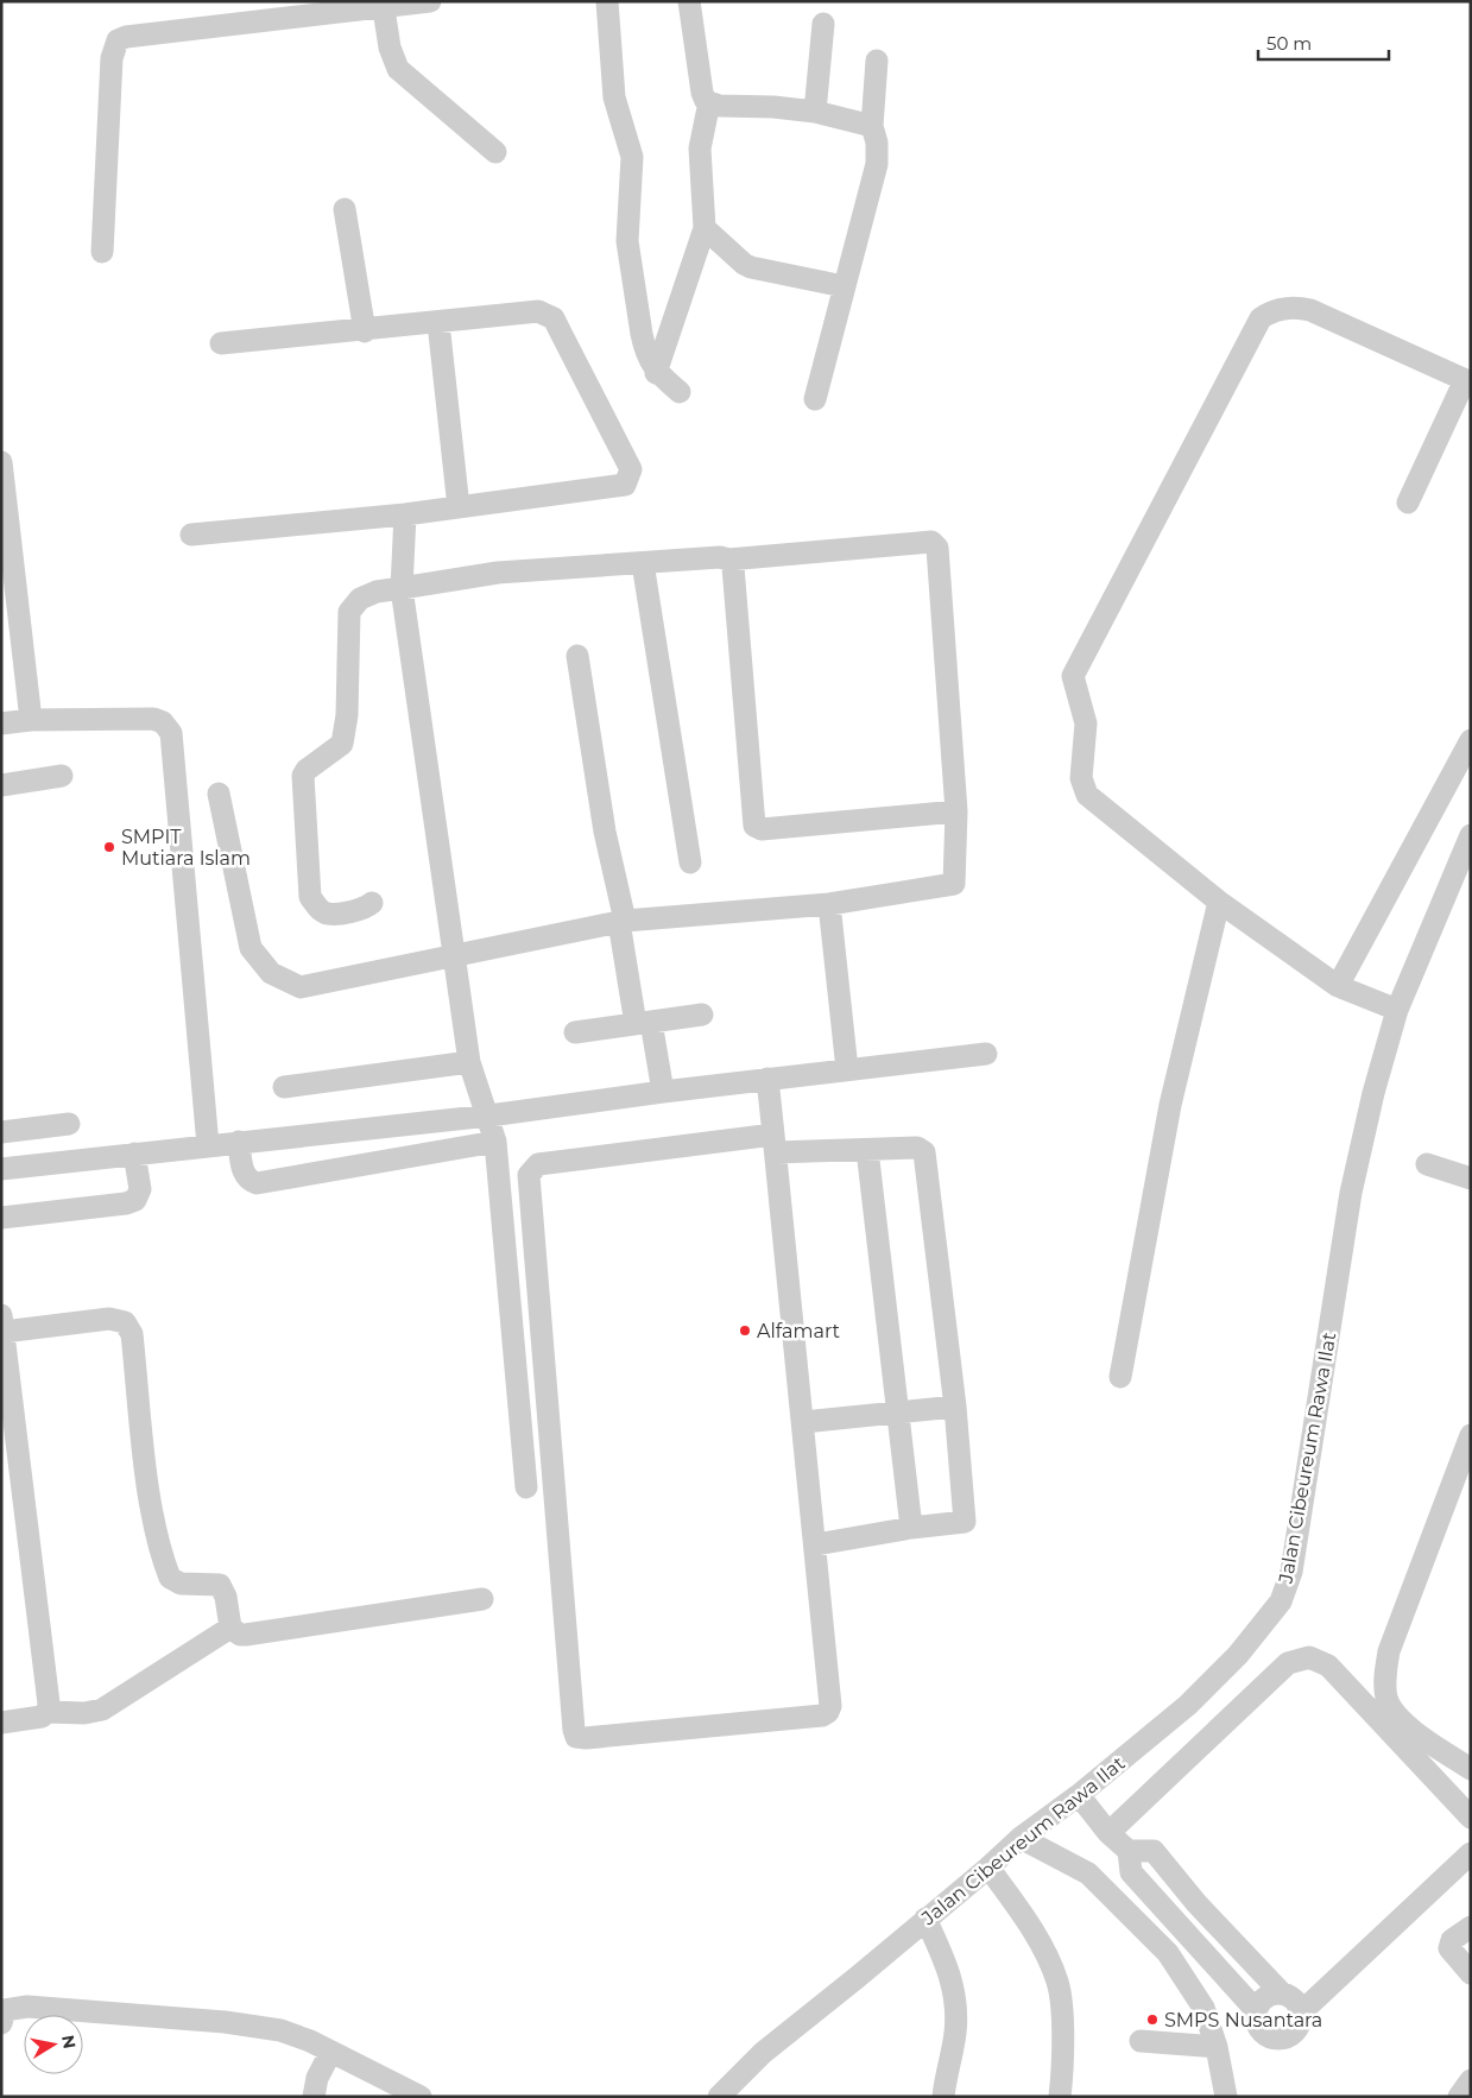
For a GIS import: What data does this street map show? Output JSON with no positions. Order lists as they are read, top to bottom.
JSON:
{
  "streets": {
    "street": ["Jalan Cibeureum Rawa Ilat"]
  },
  "places": ["SMPIT Mutiara Islam", "Alfamart", "SMPS Nusantara"],
  "scale_bar": "50 m",
  "north": "right"
}
